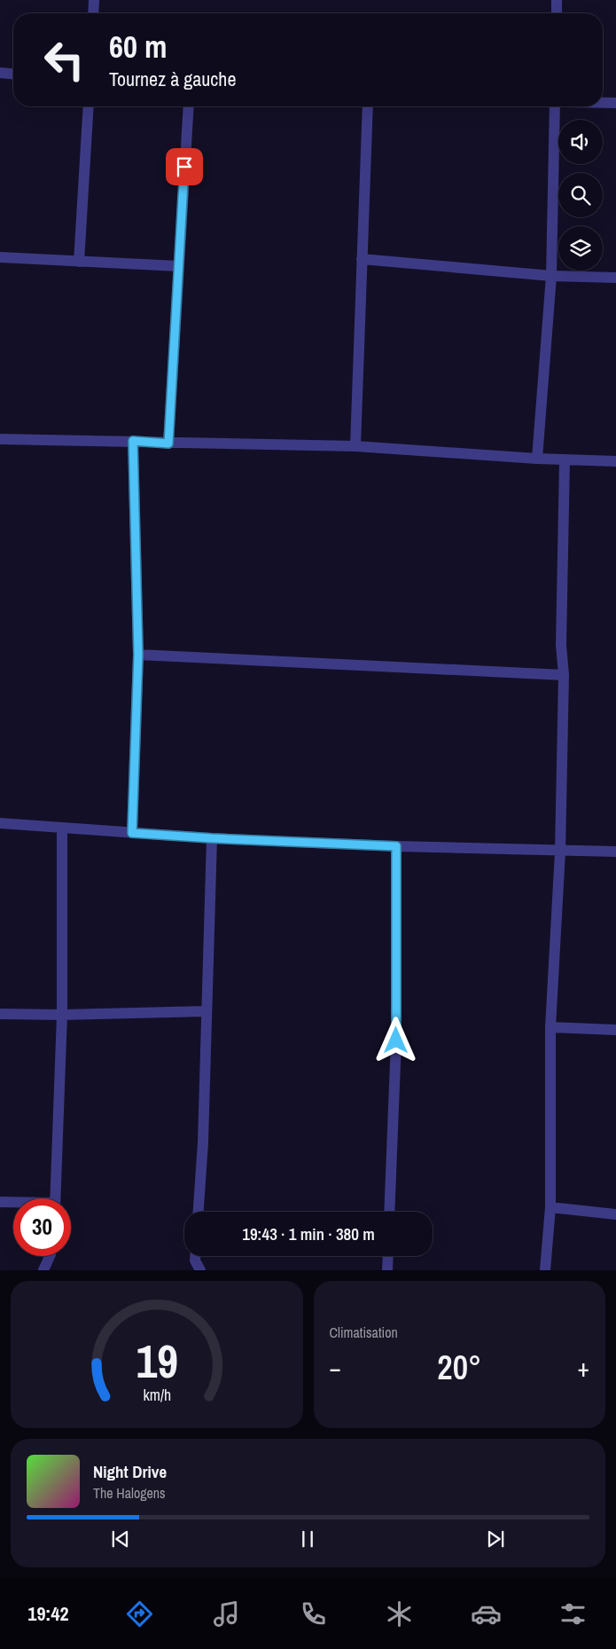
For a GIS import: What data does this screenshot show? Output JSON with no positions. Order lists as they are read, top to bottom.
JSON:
{
  "page": {
    "turn": ["60 m", "Tournez à gauche"],
    "limit": "30",
    "trip": "19:43 · 1 min · 380 m",
    "tile": "Climatisation",
    "heat": ["−", "20°", "+"],
    "song": ["Night Drive", "The Halogens"],
    "tabs": "19:42",
    "gauge": ["19", "km/h"]
  }
}
